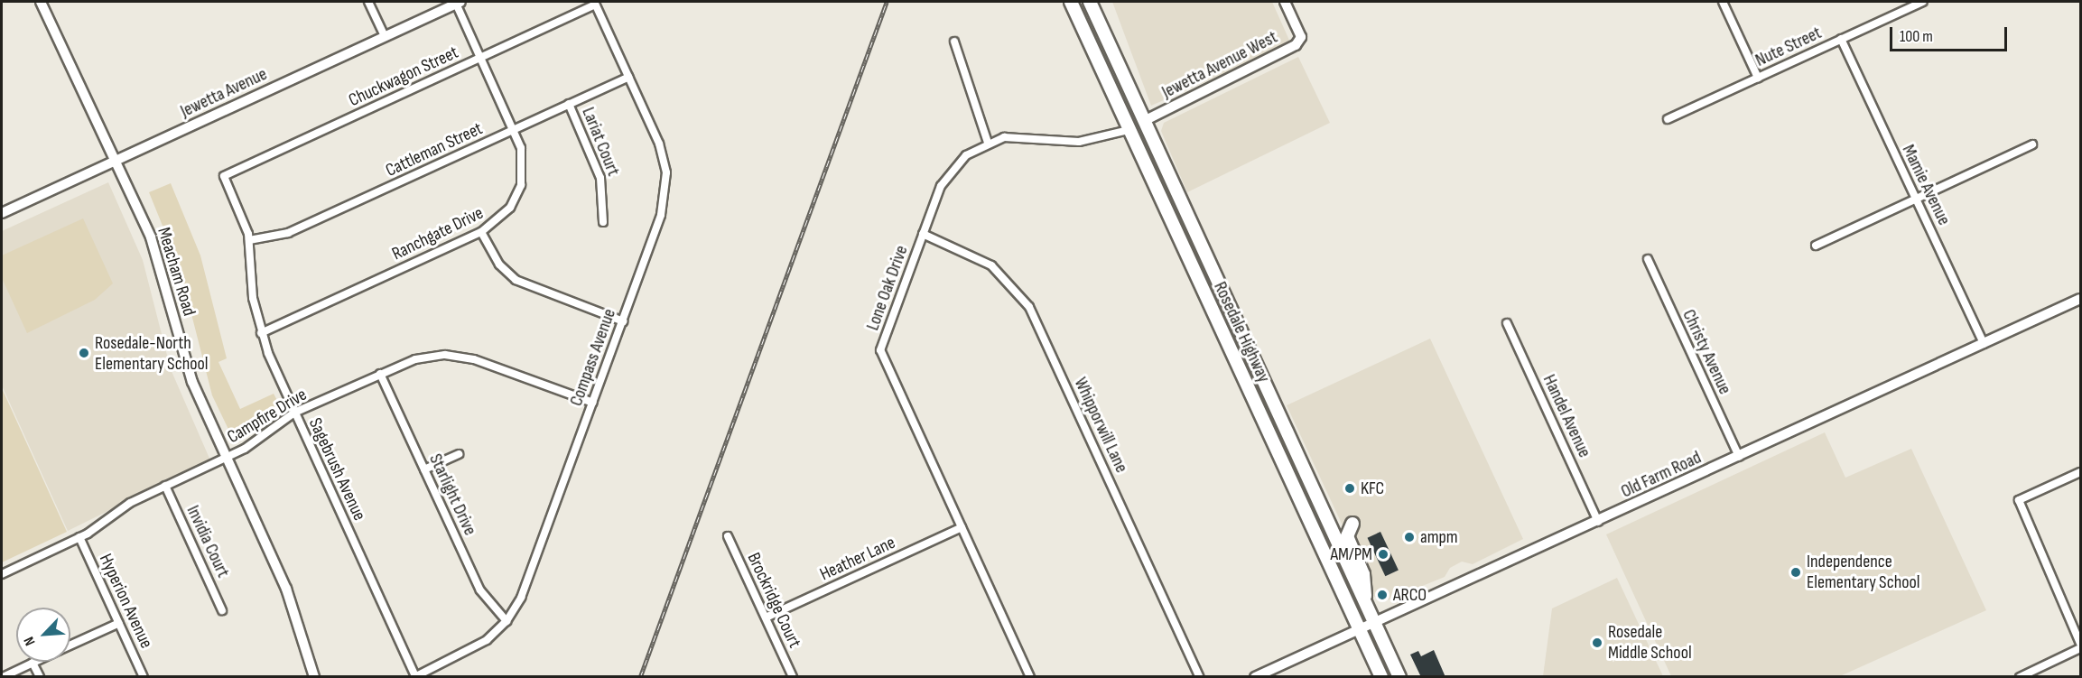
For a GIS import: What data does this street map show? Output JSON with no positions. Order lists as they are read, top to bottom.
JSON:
{
  "streets": {
    "main road": ["Rosedale Highway"],
    "street": [
      "Nute Street",
      "Jewetta Avenue West",
      "Chuckwagon Street",
      "Jewetta Avenue",
      "Lariat Court",
      "Cattleman Street",
      "Mamie Avenue",
      "Ranchgate Drive",
      "Meacham Road",
      "Lone Oak Drive",
      "Christy Avenue",
      "Compass Avenue",
      "Campfire Drive",
      "Handel Avenue",
      "Whipporwill Lane",
      "Sagebrush Avenue",
      "Old Farm Road",
      "Starlight Drive",
      "Invidia Court",
      "Heather Lane",
      "Brockridge Court",
      "Hyperion Avenue"
    ]
  },
  "crossings": [
    ["Nute Street", "Mamie Avenue"],
    ["Jewetta Avenue West", "Rosedale Highway"],
    ["Chuckwagon Street", "Ranchgate Drive"],
    ["Chuckwagon Street", "Compass Avenue"],
    ["Chuckwagon Street", "Sagebrush Avenue"],
    ["Jewetta Avenue", "Ranchgate Drive"],
    ["Jewetta Avenue", "Meacham Road"],
    ["Lariat Court", "Cattleman Street"],
    ["Cattleman Street", "Ranchgate Drive"],
    ["Cattleman Street", "Compass Avenue"],
    ["Cattleman Street", "Sagebrush Avenue"],
    ["Mamie Avenue", "Old Farm Road"],
    ["Ranchgate Drive", "Sagebrush Avenue"],
    ["Meacham Road", "Campfire Drive"],
    ["Lone Oak Drive", "Rosedale Highway"],
    ["Lone Oak Drive", "Whipporwill Lane"],
    ["Lone Oak Drive", "Heather Lane"],
    ["Rosedale Highway", "Old Farm Road"],
    ["Christy Avenue", "Old Farm Road"],
    ["Compass Avenue", "Campfire Drive"],
    ["Compass Avenue", "Sagebrush Avenue"],
    ["Compass Avenue", "Starlight Drive"],
    ["Campfire Drive", "Sagebrush Avenue"],
    ["Campfire Drive", "Starlight Drive"],
    ["Campfire Drive", "Invidia Court"],
    ["Campfire Drive", "Hyperion Avenue"],
    ["Handel Avenue", "Old Farm Road"],
    ["Heather Lane", "Brockridge Court"]
  ],
  "places": [
    "Rosedale-North Elementary School",
    "KFC",
    "ampm",
    "AM/PM",
    "Independence Elementary School",
    "ARCO",
    "Rosedale Middle School"
  ],
  "scale_bar": "100 m",
  "north": "bottom left"
}
